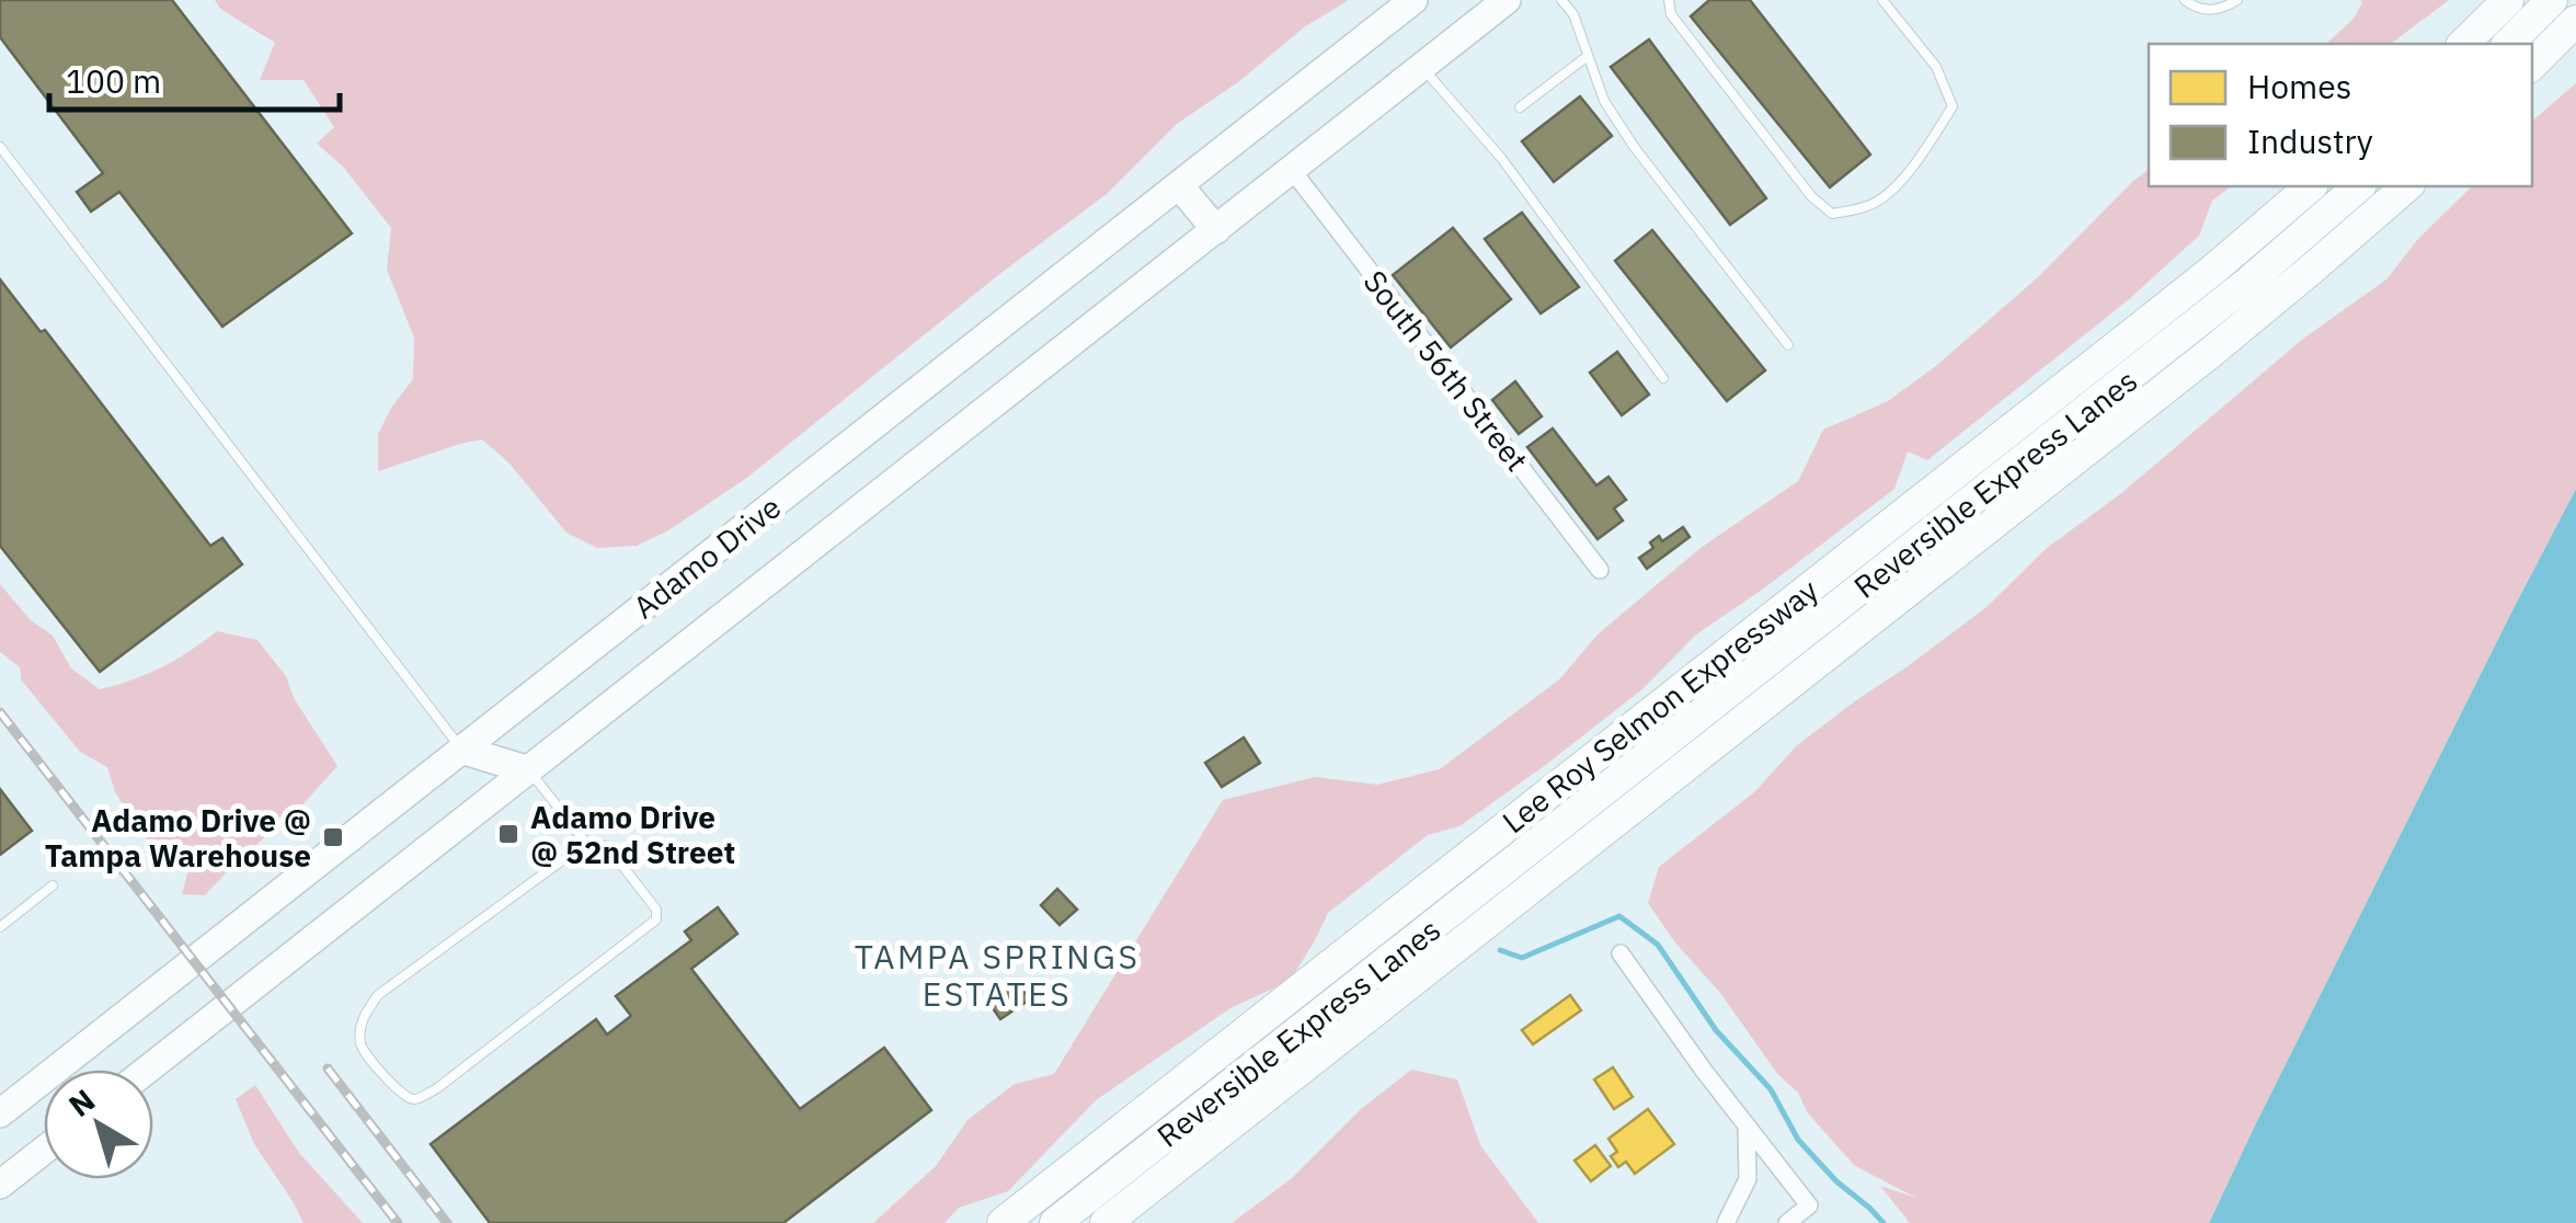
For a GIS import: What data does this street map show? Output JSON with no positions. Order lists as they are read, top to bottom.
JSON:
{
  "streets": {
    "highway": ["Reversible Express Lanes", "Lee Roy Selmon Expressway"],
    "main road": ["Adamo Drive"],
    "street": ["South 56th Street"]
  },
  "crossings": [
    ["South 56th Street", "Adamo Drive"]
  ],
  "districts": ["TAMPA SPRINGS ESTATES"],
  "places": {
    "transit": ["Adamo Drive @ 52nd Street", "Adamo Drive @ Tampa Warehouse"]
  },
  "legend": ["Homes", "Industry"],
  "scale_bar": "100 m",
  "north": "top left"
}
